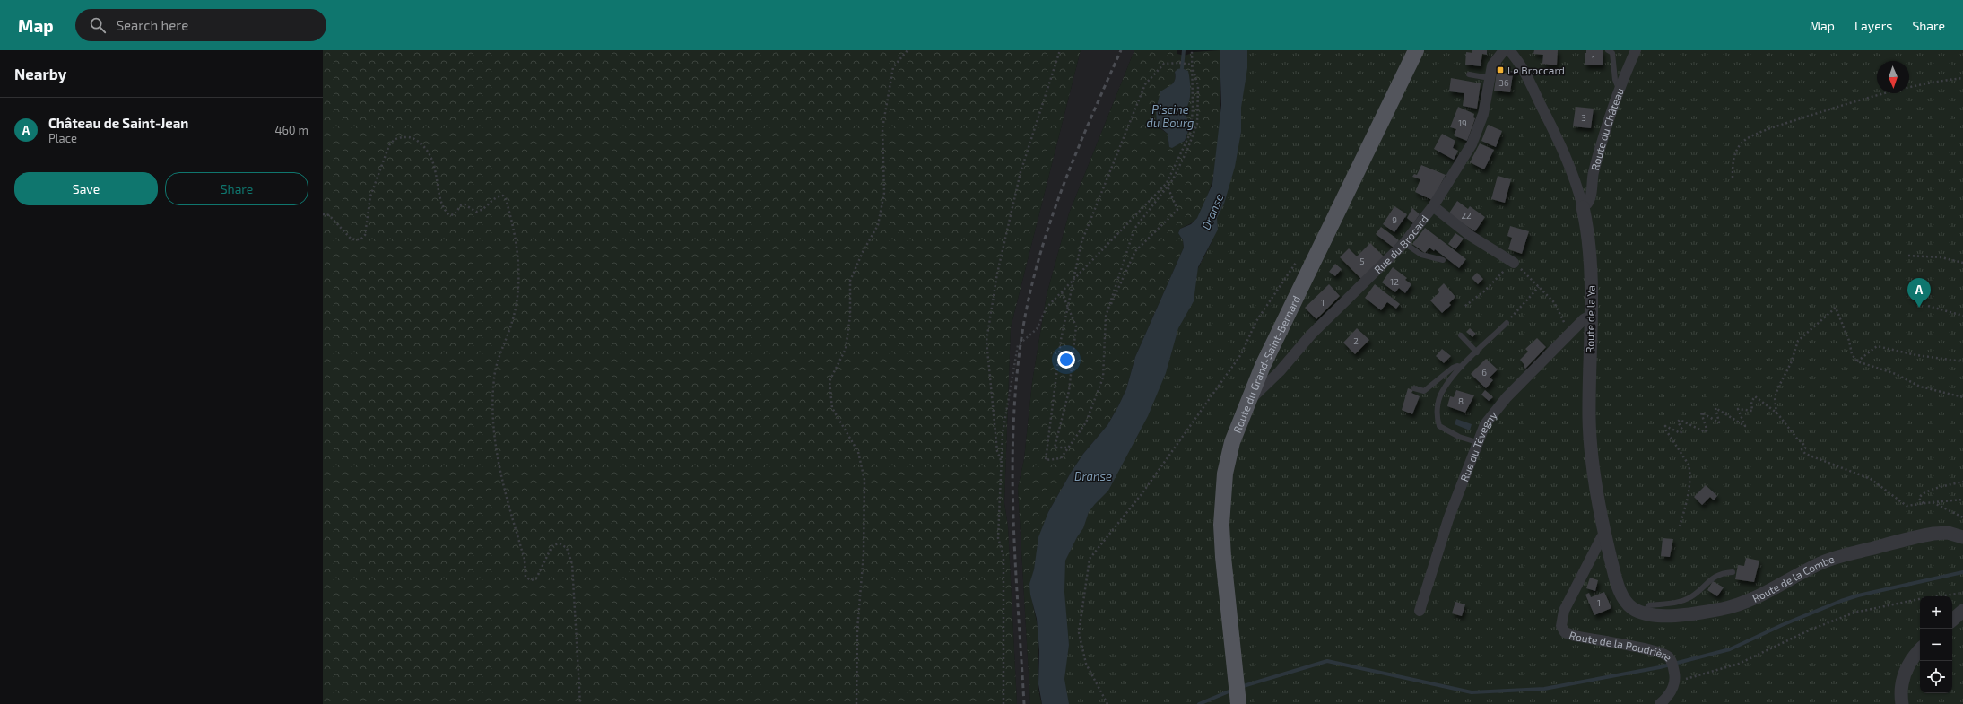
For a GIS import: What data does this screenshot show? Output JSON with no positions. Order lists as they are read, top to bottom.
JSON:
{
  "streets": {
    "main road": ["Route du Grand-Saint-Bernard"],
    "street": [
      "Route du Château",
      "Rue du Brocard",
      "Route de la Ya",
      "Rue du Tévegny",
      "Route de la Combe",
      "Route de la Poudrière"
    ]
  },
  "crossings": [
    ["Route du Château", "Route de la Ya"],
    ["Rue du Brocard", "Route du Grand-Saint-Bernard"],
    ["Route de la Ya", "Rue du Tévegny"],
    ["Route de la Ya", "Route de la Combe"],
    ["Route de la Ya", "Route de la Poudrière"]
  ],
  "water": ["Piscine du Bourg", "Dranse"],
  "places": {
    "transit": ["Le Broccard"]
  },
  "house_numbers": [
    "1",
    "36",
    "3",
    "19",
    "22",
    "9",
    "5",
    "12",
    "1",
    "2",
    "6",
    "8",
    "1"
  ],
  "north": "bottom",
  "page": {
    "header": "Map",
    "search": "Search here",
    "nav": ["Map", "Layers", "Share"],
    "heading": "Nearby",
    "list": [
      {
        "mark": "A",
        "name": "Château de Saint-Jean",
        "note": "Place",
        "value": "460 m"
      }
    ],
    "buttons": ["Save", "Share"],
    "pins": "A",
    "map_buttons": ["+", "−"]
  }
}
